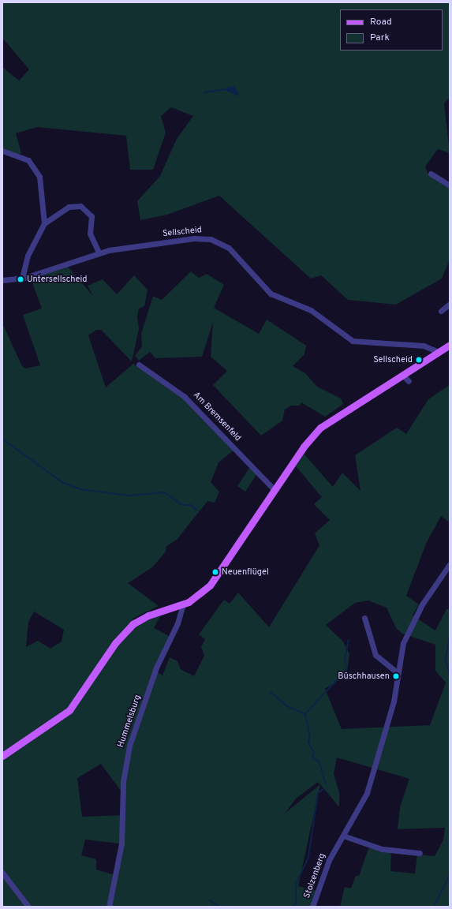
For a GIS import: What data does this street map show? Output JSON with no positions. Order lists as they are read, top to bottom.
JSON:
{
  "streets": {
    "street": [
      "Sellscheid",
      "Am Bremsenfeld",
      "Hummelsburg",
      "Stolzenberg"
    ]
  },
  "places": [
    "Untersellscheid",
    "Sellscheid",
    "Neuenflügel",
    "Büschhausen"
  ],
  "legend": ["Road", "Park"]
}
